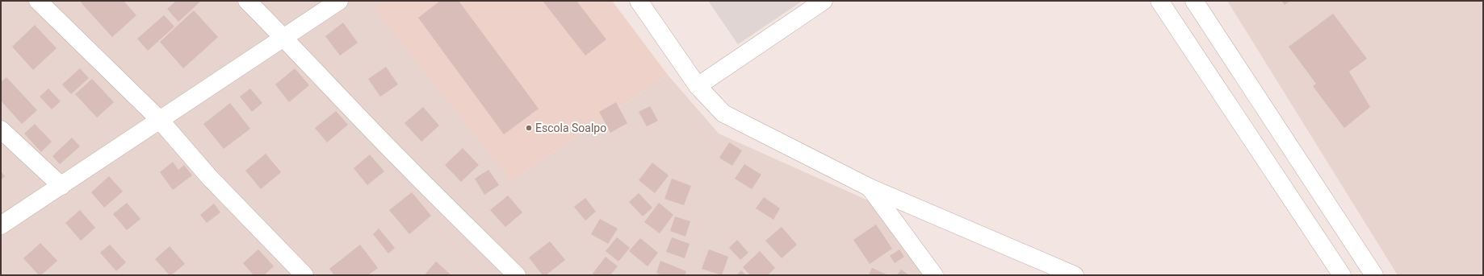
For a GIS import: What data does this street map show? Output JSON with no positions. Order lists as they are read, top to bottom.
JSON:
{
  "places": ["Escola Soalpo"]
}
